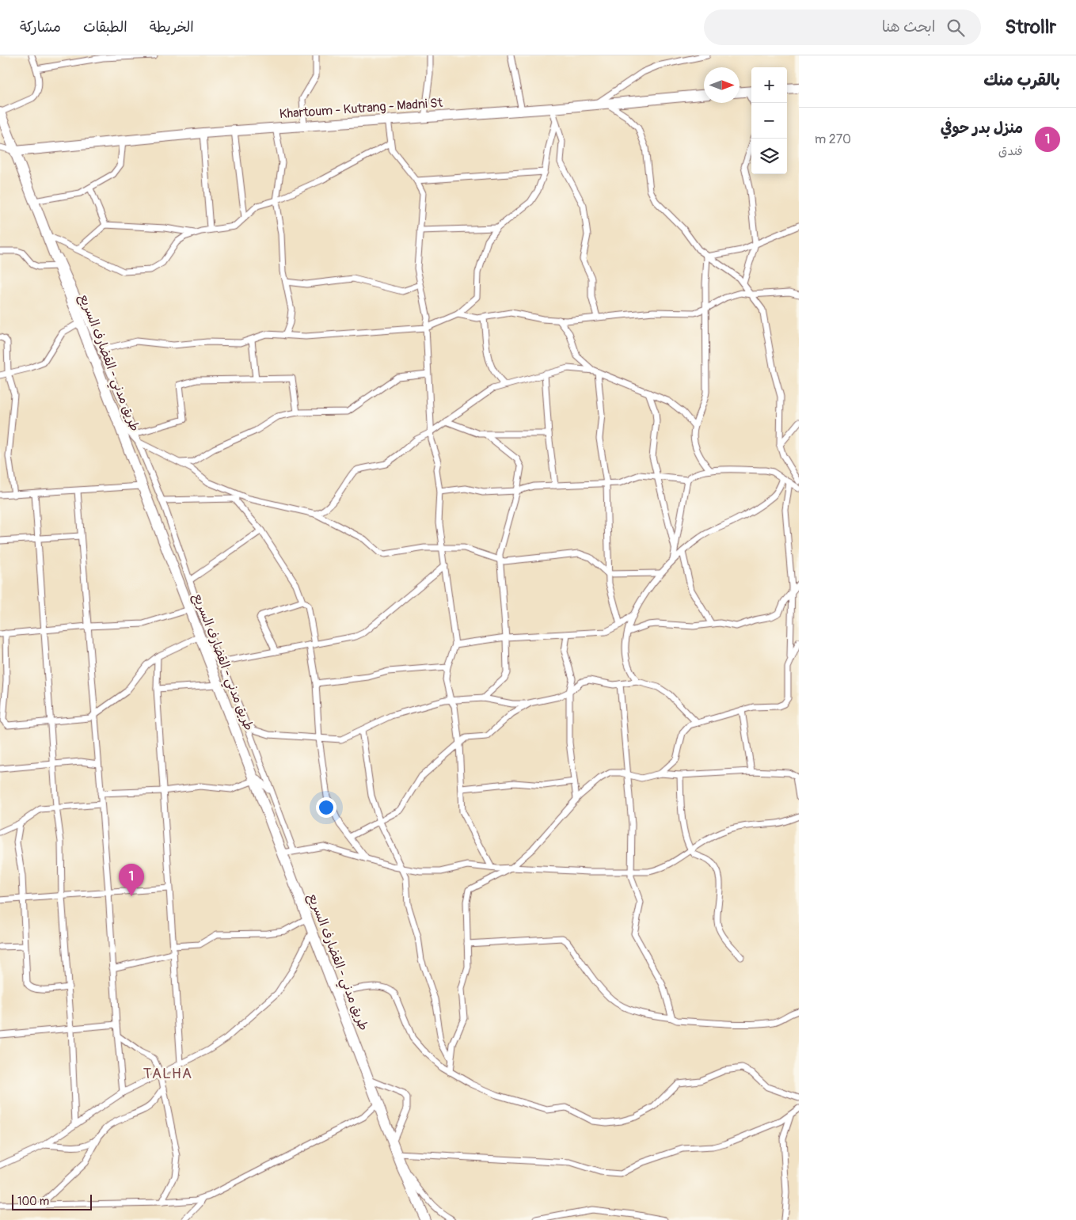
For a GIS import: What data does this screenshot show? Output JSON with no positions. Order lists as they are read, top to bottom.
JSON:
{
  "streets": {
    "highway": ["Khartoum - Kutrang - Madni St", "طريق مدني - القضارف السريع"]
  },
  "crossings": [
    ["Khartoum - Kutrang - Madni St", "طريق مدني - القضارف السريع"]
  ],
  "districts": ["TALHA"],
  "scale_bar": "100 m",
  "north": "right",
  "page": {
    "header": "Strollr",
    "search": "ابحث هنا",
    "nav": ["الخريطة", "الطبقات", "مشاركة"],
    "heading": "بالقرب منك",
    "map_buttons": ["+", "−"],
    "list": [
      {
        "mark": "1",
        "name": "منزل بدر حوفي",
        "note": "فندق",
        "value": "270 m"
      }
    ],
    "pins": "1",
    "scale": "100 m"
  }
}
